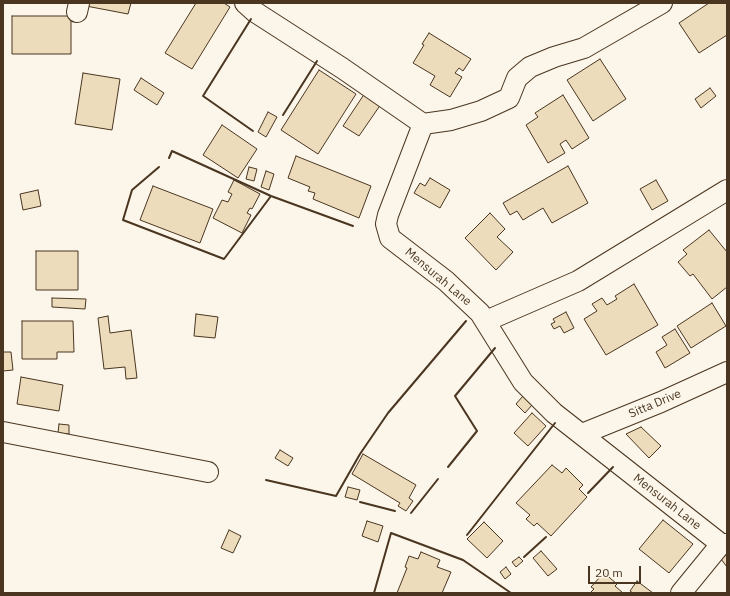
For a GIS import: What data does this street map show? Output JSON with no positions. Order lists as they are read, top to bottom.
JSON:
{
  "streets": {
    "street": ["Mensurah Lane", "Sitta Drive"]
  },
  "crossings": [
    ["Mensurah Lane", "Sitta Drive"]
  ],
  "scale_bar": "20 m"
}
